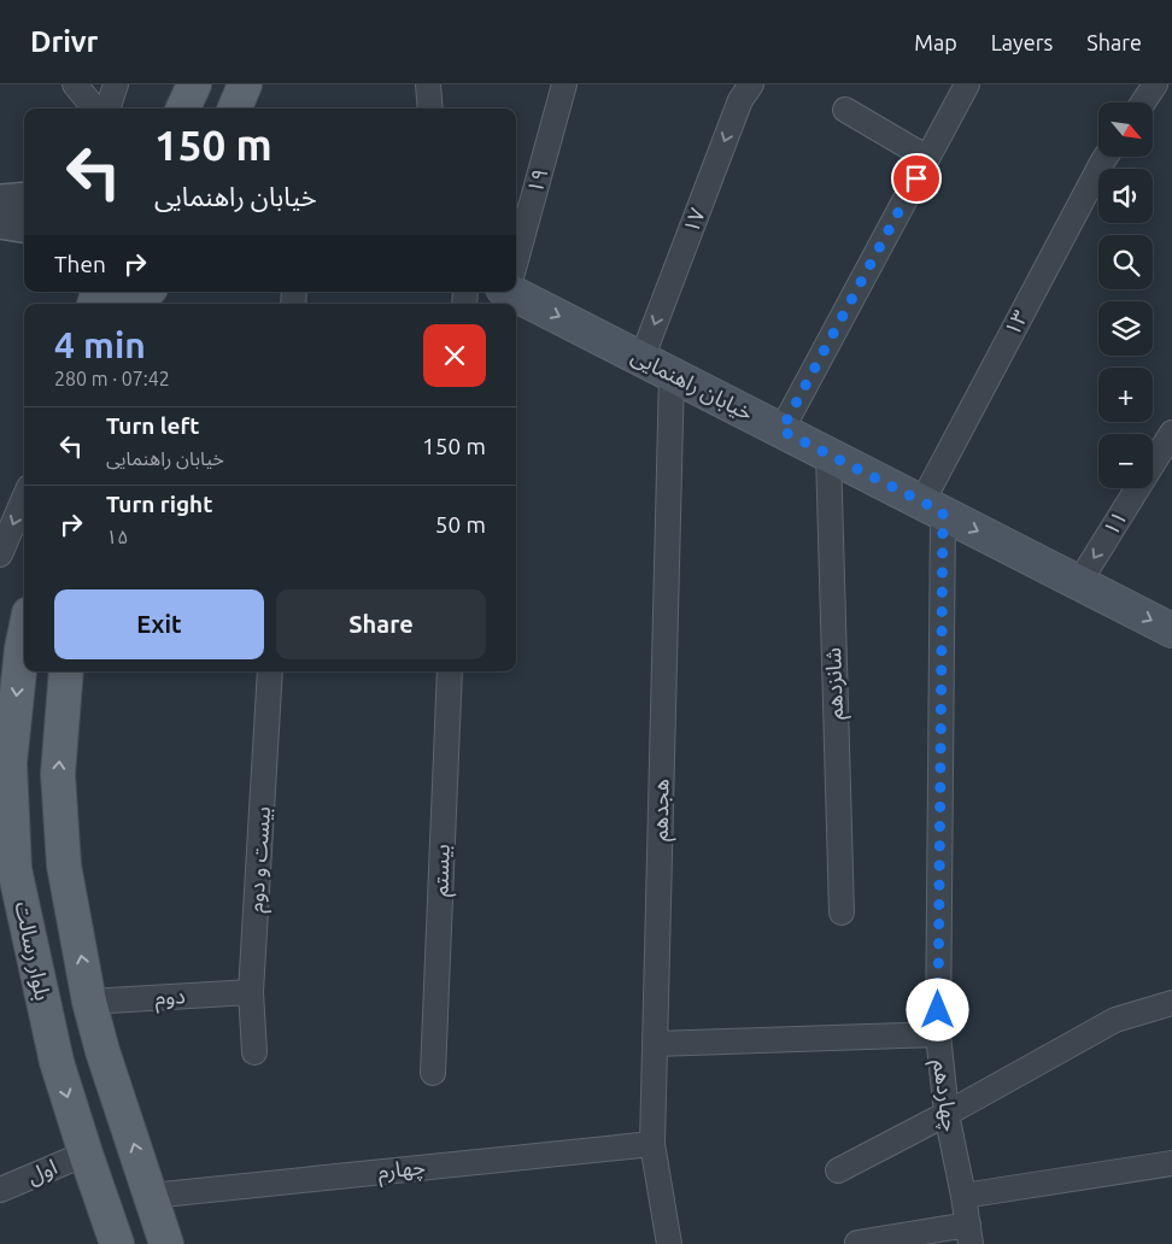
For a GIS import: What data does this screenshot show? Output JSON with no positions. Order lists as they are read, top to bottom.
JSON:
{
  "streets": {
    "main road": ["خیابان راهنمایی", "بلوار رسالت"],
    "street": [
      "۱۹",
      "۱۷",
      "۱۳",
      "۱۱",
      "شانزدهم",
      "هجدهم",
      "بیست و دوم",
      "بیستم",
      "دوم",
      "چهاردهم",
      "چهارم",
      "اول"
    ]
  },
  "crossings": [
    ["۱۷", "خیابان راهنمایی"],
    ["۱۳", "خیابان راهنمایی"],
    ["۱۳", "چهاردهم"],
    ["خیابان راهنمایی", "۱۱"],
    ["خیابان راهنمایی", "شانزدهم"],
    ["خیابان راهنمایی", "هجدهم"],
    ["خیابان راهنمایی", "چهاردهم"],
    ["هجدهم", "چهارم"],
    ["بیست و دوم", "دوم"],
    ["بلوار رسالت", "اول"]
  ],
  "one_way": ["خیابان راهنمایی", "۱۱"],
  "north": "bottom right",
  "page": {
    "header": "Drivr",
    "nav": ["Map", "Layers", "Share"],
    "map_buttons": ["+", "−"],
    "turn": ["150 m", "خیابان راهنمایی"],
    "then": "Then",
    "heading": ["4 min", "280 m · 07:42"],
    "list": [
      {
        "name": "Turn left",
        "note": "خیابان راهنمایی",
        "value": "150 m"
      },
      {
        "name": "Turn right",
        "note": "۱۵",
        "value": "50 m"
      }
    ],
    "buttons": ["Exit", "Share"]
  }
}
